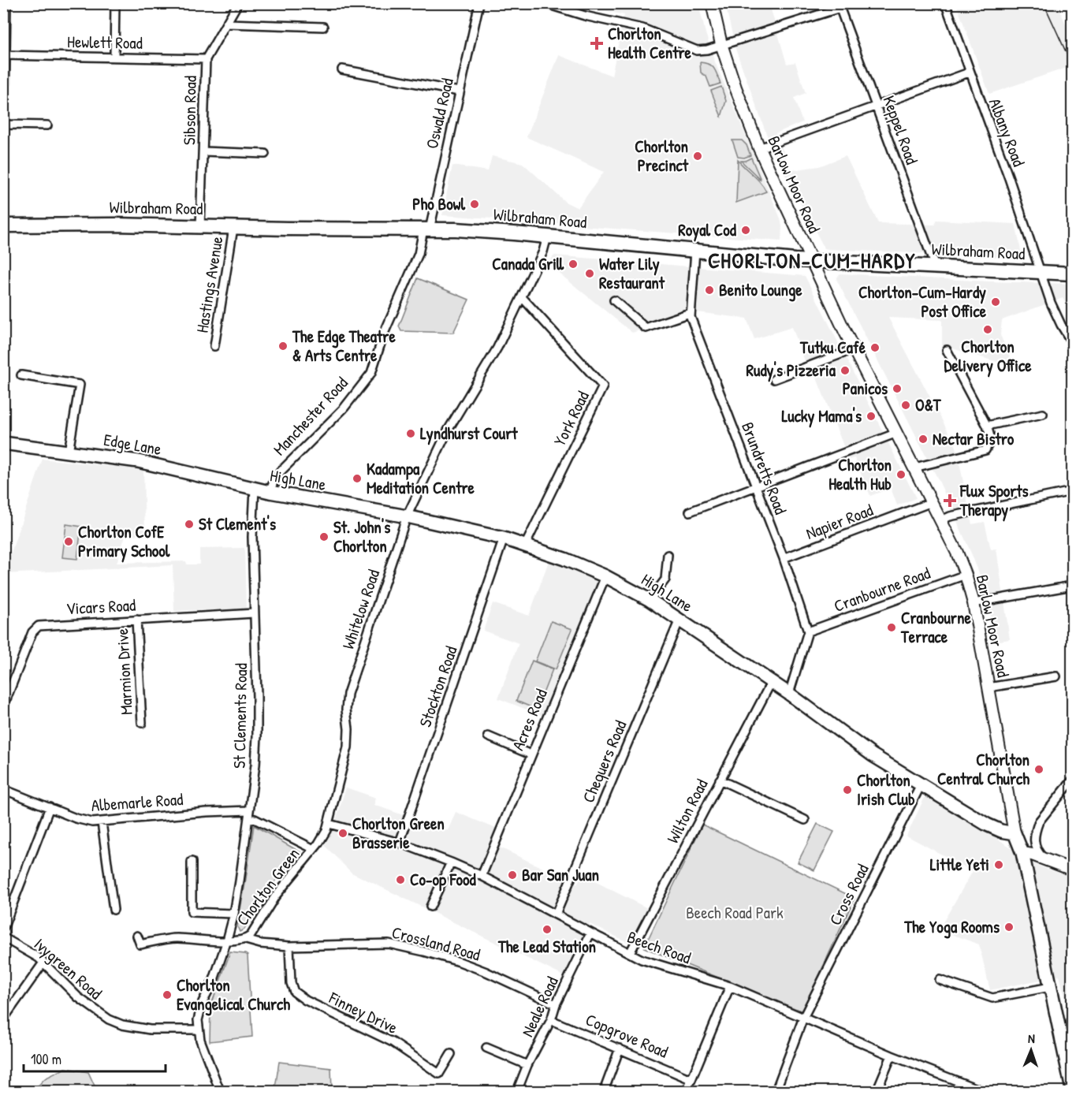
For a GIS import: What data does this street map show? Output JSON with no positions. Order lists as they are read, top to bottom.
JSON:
{
  "streets": {
    "highway": ["Wilbraham Road"],
    "main road": ["Barlow Moor Road", "Edge Lane", "High Lane"],
    "street": [
      "Hewlett Road",
      "Sibson Road",
      "Oswald Road",
      "Keppel Road",
      "Albany Road",
      "Hastings Avenue",
      "Manchester Road",
      "York Road",
      "Brundretts Road",
      "Napier Road",
      "Cranbourne Road",
      "Vicars Road",
      "Whitelow Road",
      "Marmion Drive",
      "Stockton Road",
      "St Clements Road",
      "Acres Road",
      "Chequers Road",
      "Albemarle Road",
      "Wilton Road",
      "Chorlton Green",
      "Cross Road",
      "Crossland Road",
      "Beech Road",
      "Ivygreen Road",
      "Neale Road",
      "Finney Drive",
      "Copgrove Road"
    ]
  },
  "crossings": [
    ["Hewlett Road", "Sibson Road"],
    ["Sibson Road", "Wilbraham Road"],
    ["Oswald Road", "Wilbraham Road"],
    ["Oswald Road", "Manchester Road"],
    ["Keppel Road", "Wilbraham Road"],
    ["Albany Road", "Wilbraham Road"],
    ["Barlow Moor Road", "Wilbraham Road"],
    ["Barlow Moor Road", "High Lane"],
    ["Barlow Moor Road", "Napier Road"],
    ["Barlow Moor Road", "Cranbourne Road"],
    ["Wilbraham Road", "Hastings Avenue"],
    ["Wilbraham Road", "Manchester Road"],
    ["Wilbraham Road", "Brundretts Road"],
    ["Wilbraham Road", "Whitelow Road"],
    ["Manchester Road", "High Lane"],
    ["York Road", "High Lane"],
    ["York Road", "Whitelow Road"],
    ["Edge Lane", "High Lane"],
    ["Edge Lane", "St Clements Road"],
    ["Brundretts Road", "Napier Road"],
    ["Brundretts Road", "Cranbourne Road"],
    ["High Lane", "Whitelow Road"],
    ["High Lane", "Stockton Road"],
    ["High Lane", "St Clements Road"],
    ["High Lane", "Acres Road"],
    ["High Lane", "Chequers Road"],
    ["High Lane", "Wilton Road"],
    ["High Lane", "Cross Road"],
    ["Vicars Road", "Marmion Drive"],
    ["Vicars Road", "St Clements Road"],
    ["Whitelow Road", "Chorlton Green"],
    ["Whitelow Road", "Beech Road"],
    ["Stockton Road", "Beech Road"],
    ["St Clements Road", "Albemarle Road"],
    ["St Clements Road", "Chorlton Green"],
    ["St Clements Road", "Ivygreen Road"],
    ["Acres Road", "Beech Road"],
    ["Chequers Road", "Beech Road"],
    ["Wilton Road", "Beech Road"],
    ["Chorlton Green", "Crossland Road"],
    ["Cross Road", "Beech Road"],
    ["Crossland Road", "Neale Road"],
    ["Crossland Road", "Finney Drive"],
    ["Beech Road", "Neale Road"],
    ["Neale Road", "Copgrove Road"]
  ],
  "districts": ["CHORLTON-CUM-HARDY"],
  "parks": ["Beech Road Park"],
  "places": {
    "health": ["Chorlton Health Centre", "Flux Sports Therapy"],
    "other": [
      "Chorlton Precinct",
      "Pho Bowl",
      "Royal Cod",
      "Canada Grill",
      "Water Lily Restaurant",
      "Benito Lounge",
      "Chorlton-Cum-Hardy Post Office",
      "Chorlton Delivery Office",
      "The Edge Theatre & Arts Centre",
      "Tutku Café",
      "Rudy's Pizzeria",
      "Panicos",
      "O&T",
      "Lucky Mama's",
      "Lyndhurst Court",
      "Nectar Bistro",
      "Chorlton Health Hub",
      "Kadampa Meditation Centre",
      "St Clement's",
      "St. John's Chorlton",
      "Chorlton CofE Primary School",
      "Cranbourne Terrace",
      "Chorlton Central Church",
      "Chorlton Irish Club",
      "Chorlton Green Brasserie",
      "Little Yeti",
      "Bar San Juan",
      "Co-op Food",
      "The Yoga Rooms",
      "The Lead Station",
      "Chorlton Evangelical Church"
    ]
  },
  "scale_bar": "100 m",
  "north": "top"
}
